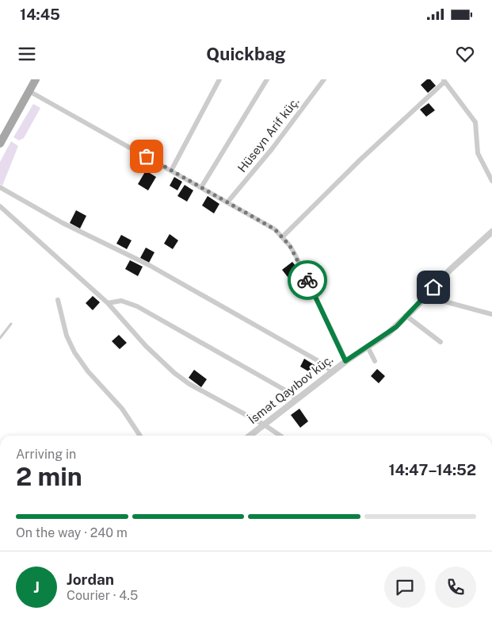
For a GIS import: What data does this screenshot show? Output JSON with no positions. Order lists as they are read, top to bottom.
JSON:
{
  "streets": {
    "street": ["Hüseyn Arif küç.", "İsmət Qayıbov küç."]
  },
  "page": {
    "status": "14:45",
    "header": "Quickbag",
    "heading": ["2 min", "Arriving in", "14:47–14:52"],
    "panel": ["Jordan", "Courier · 4.5"],
    "bar": "On the way · 240 m",
    "round": "J"
  }
}
